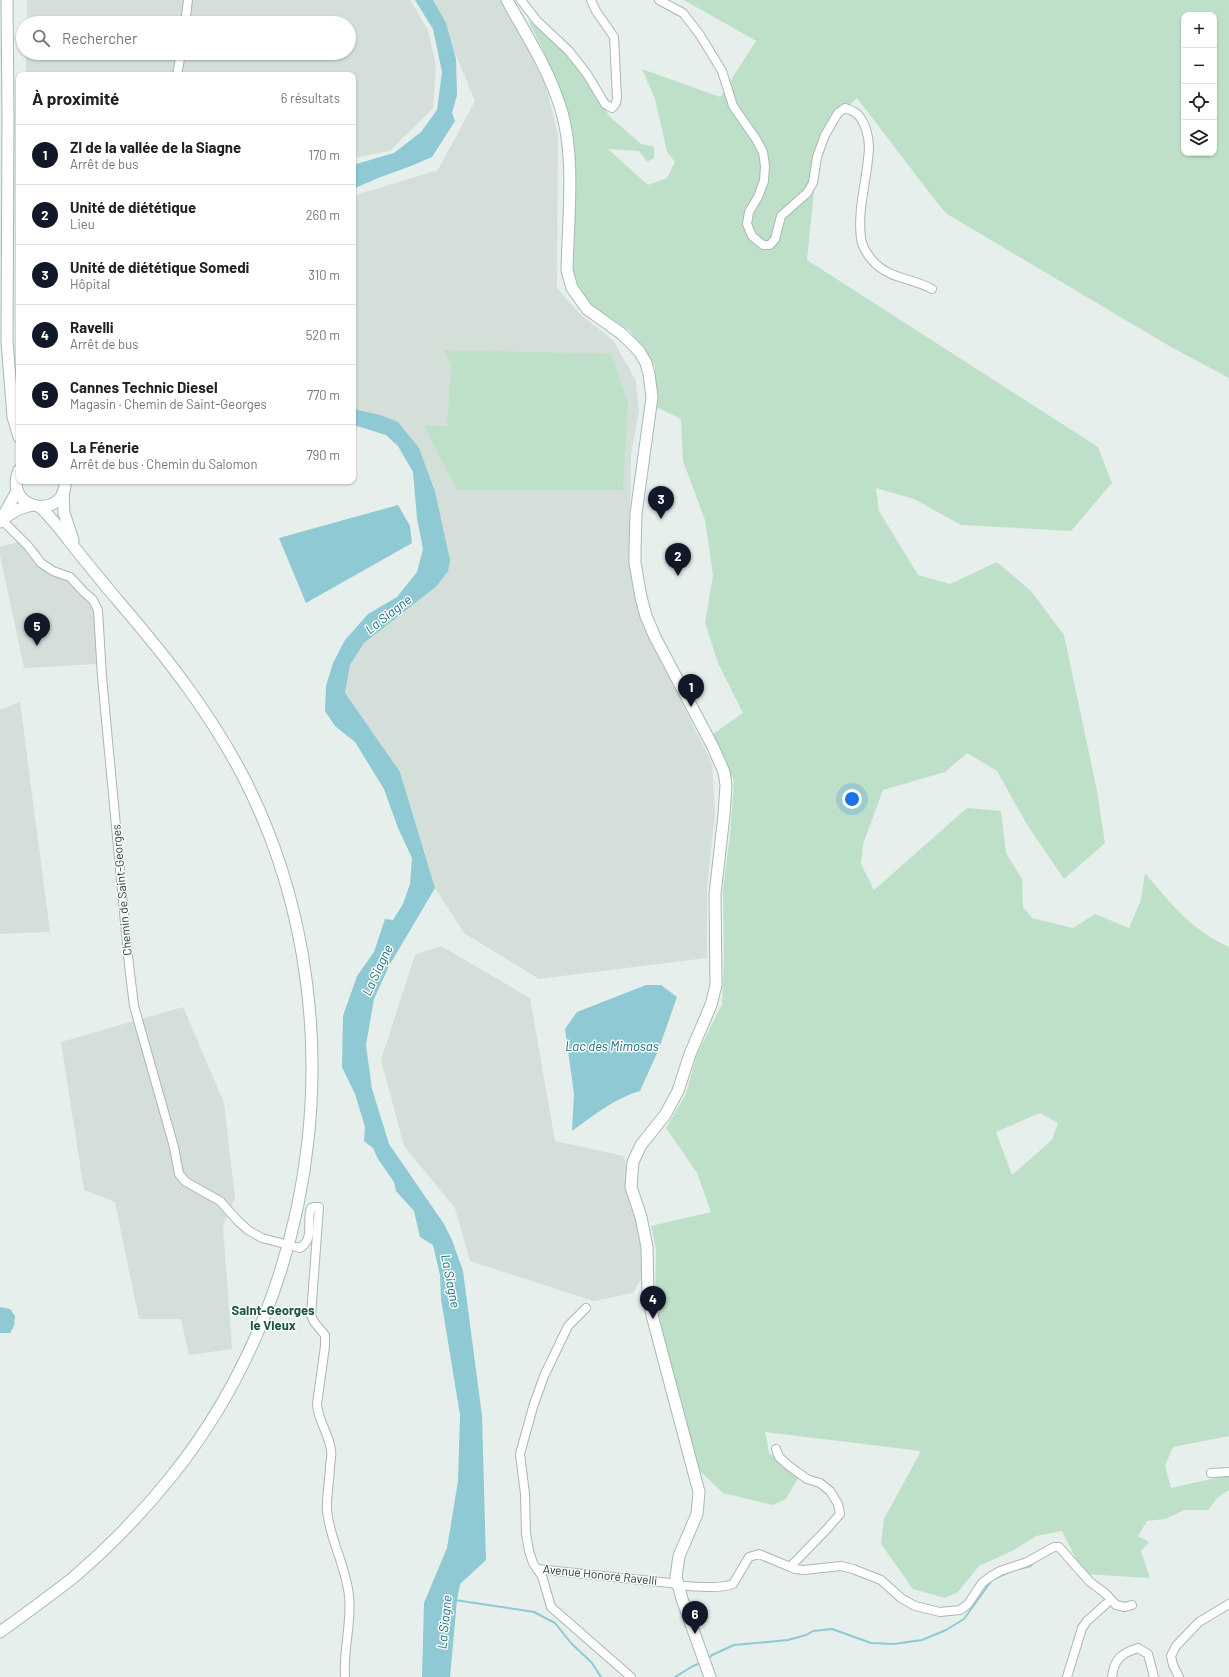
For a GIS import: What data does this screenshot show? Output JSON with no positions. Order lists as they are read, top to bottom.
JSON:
{
  "streets": {
    "street": ["Chemin de Saint-Georges", "Avenue Honoré Ravelli"]
  },
  "districts": ["Saint-Georges le Vieux"],
  "water": ["La Siagne", "Lac des Mimosas"],
  "page": {
    "map_buttons": ["+", "−"],
    "search": "Rechercher",
    "heading": ["À proximité", "6 résultats"],
    "list": [
      {
        "mark": "1",
        "name": "ZI de la vallée de la Siagne",
        "note": "Arrêt de bus",
        "value": "170 m"
      },
      {
        "mark": "2",
        "name": "Unité de diététique",
        "note": "Lieu",
        "value": "260 m"
      },
      {
        "mark": "3",
        "name": "Unité de diététique Somedi",
        "note": "Hôpital",
        "value": "310 m"
      },
      {
        "mark": "4",
        "name": "Ravelli",
        "note": "Arrêt de bus",
        "value": "520 m"
      },
      {
        "mark": "5",
        "name": "Cannes Technic Diesel",
        "note": "Magasin · Chemin de Saint-Georges",
        "value": "770 m"
      },
      {
        "mark": "6",
        "name": "La Fénerie",
        "note": "Arrêt de bus · Chemin du Salomon",
        "value": "790 m"
      }
    ],
    "pins": [
      "3",
      "2",
      "5",
      "1",
      "4",
      "6"
    ]
  }
}
